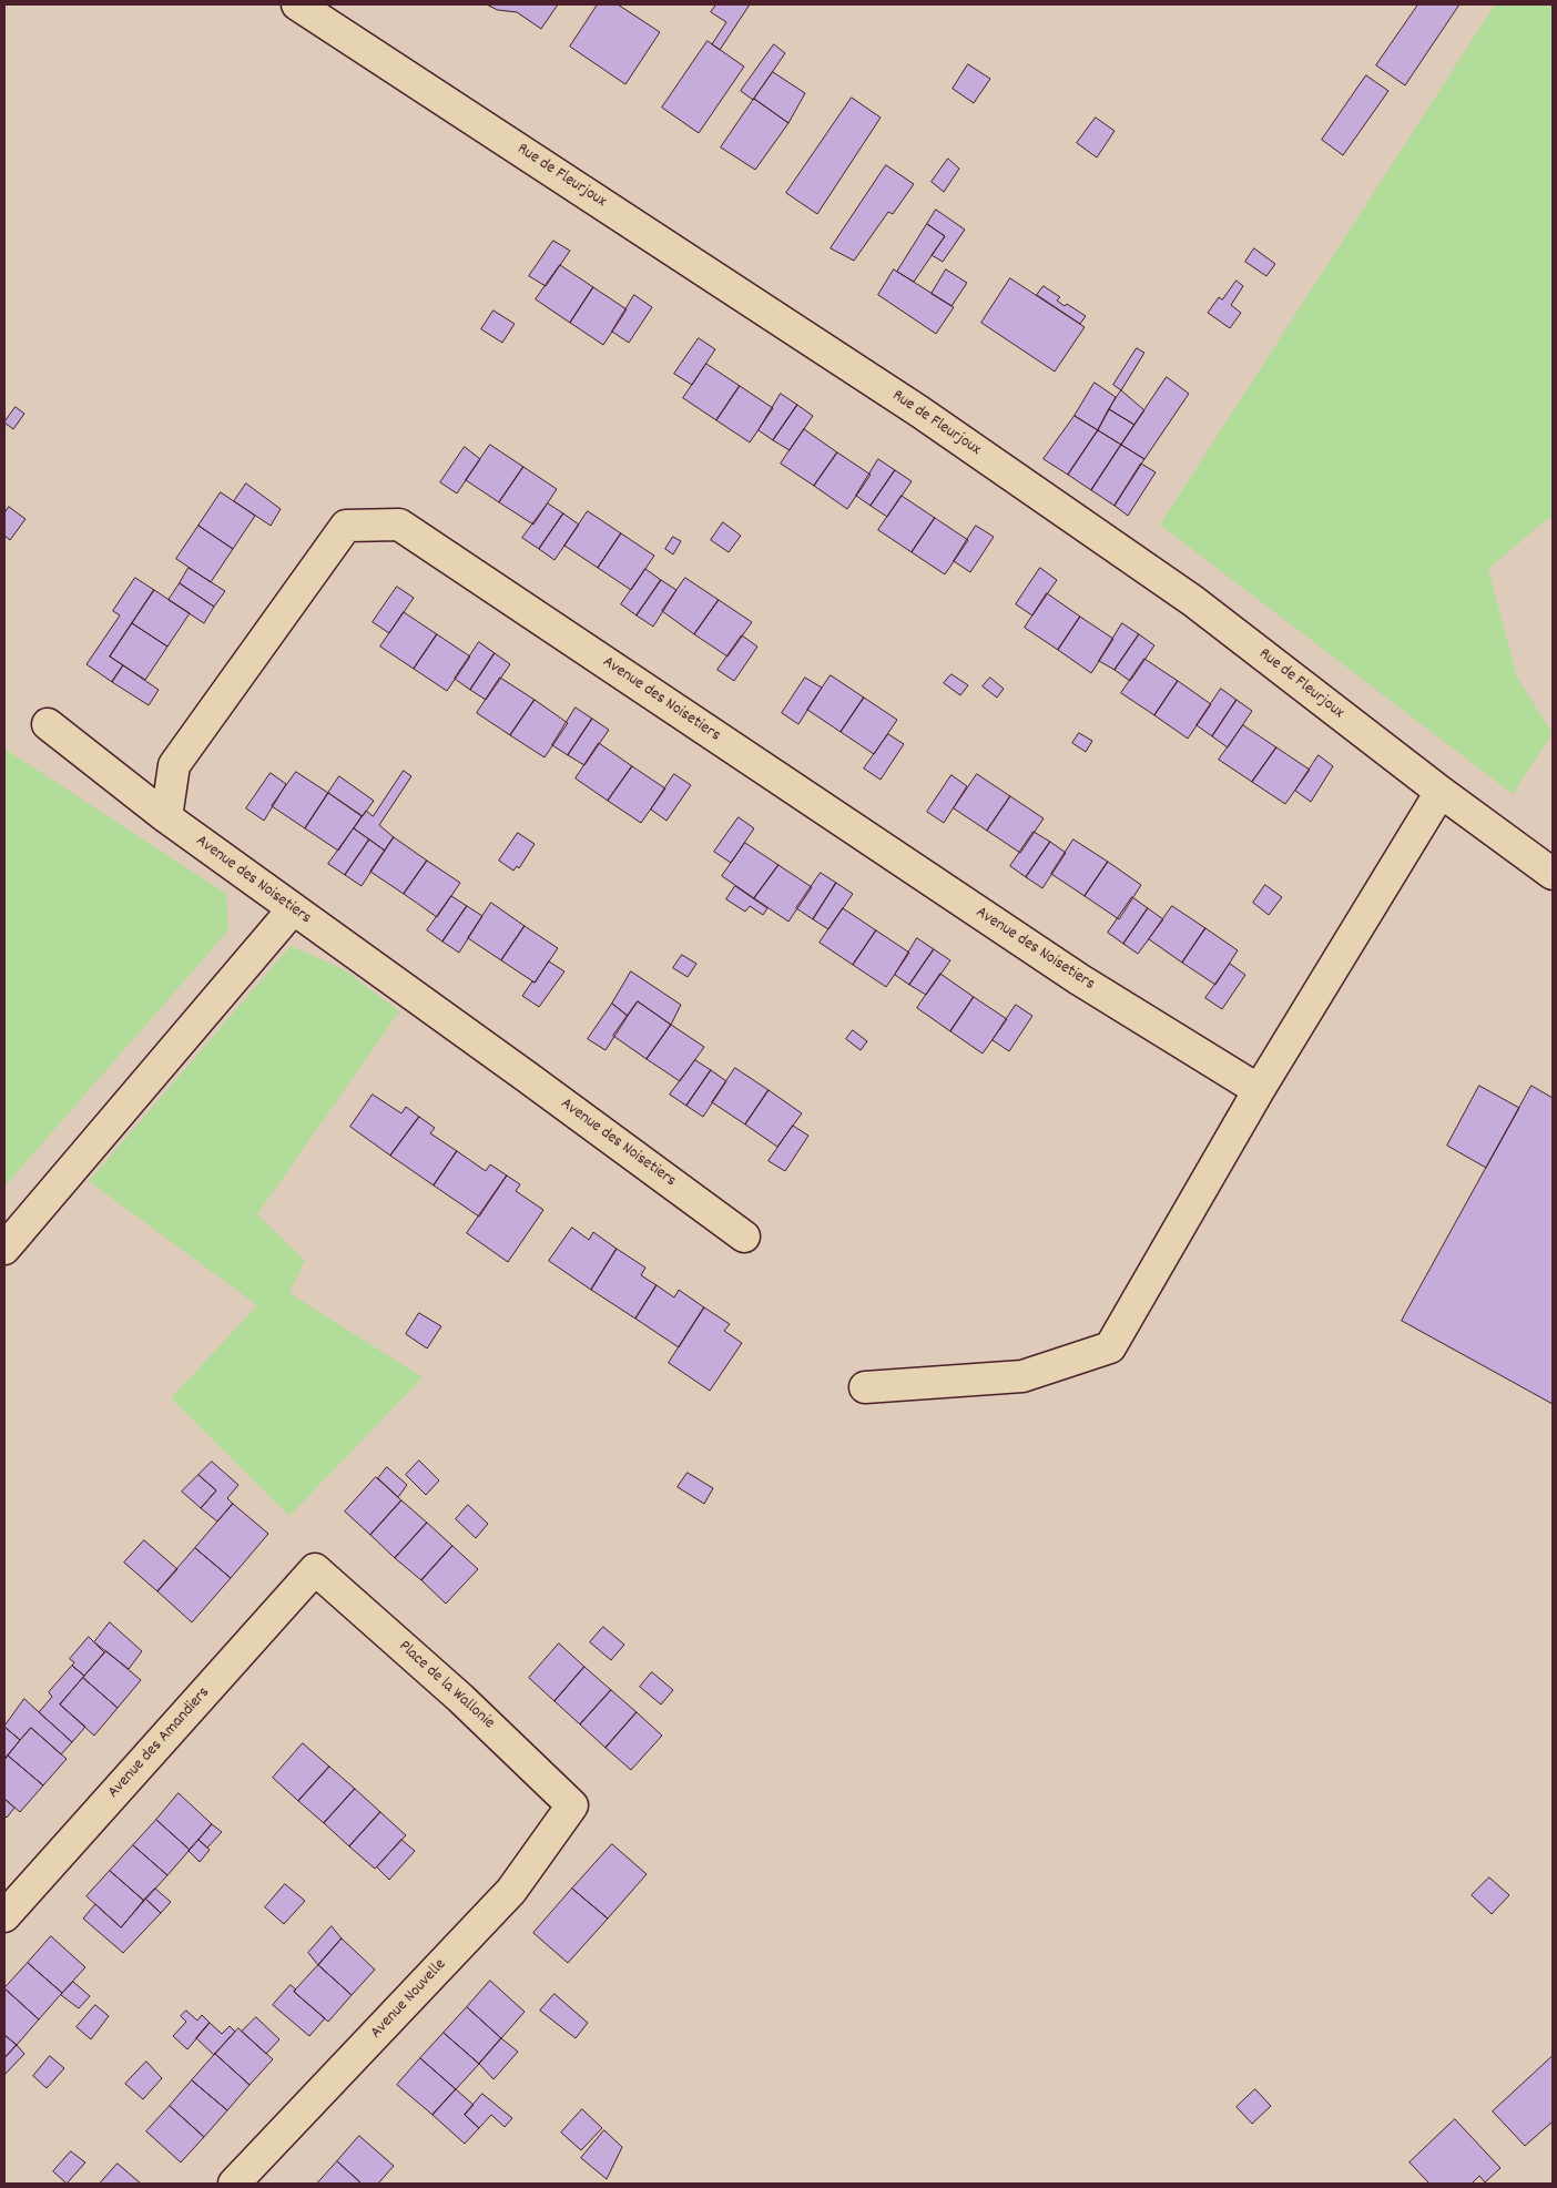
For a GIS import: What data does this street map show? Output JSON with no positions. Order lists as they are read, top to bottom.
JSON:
{
  "streets": {
    "street": [
      "Rue de Fleurjoux",
      "Avenue des Noisetiers",
      "Place de la Wallonie",
      "Avenue des Amandiers",
      "Avenue Nouvelle"
    ]
  },
  "crossings": [
    ["Place de la Wallonie", "Avenue des Amandiers"],
    ["Place de la Wallonie", "Avenue Nouvelle"]
  ]
}
